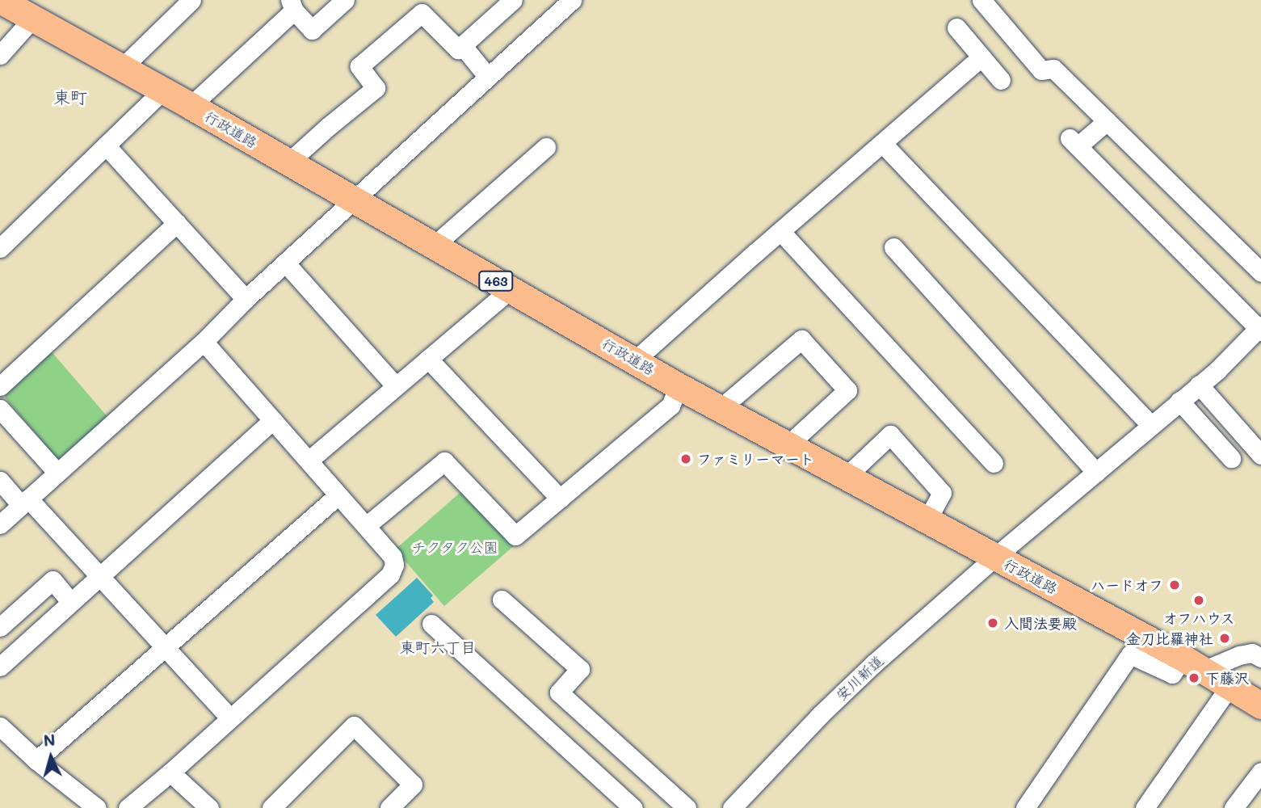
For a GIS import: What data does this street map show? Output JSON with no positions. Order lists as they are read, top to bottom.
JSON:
{
  "streets": {
    "highway": ["行政道路", "463"],
    "street": ["安川新道"]
  },
  "crossings": [
    ["行政道路", "安川新道"]
  ],
  "districts": ["東町", "東町六丁目"],
  "parks": ["チクタク公園"],
  "places": [
    "ファミリーマート",
    "ハードオフ",
    "オフハウス",
    "入間法要殿",
    "金刀比羅神社",
    "下藤沢"
  ],
  "north": "top"
}
